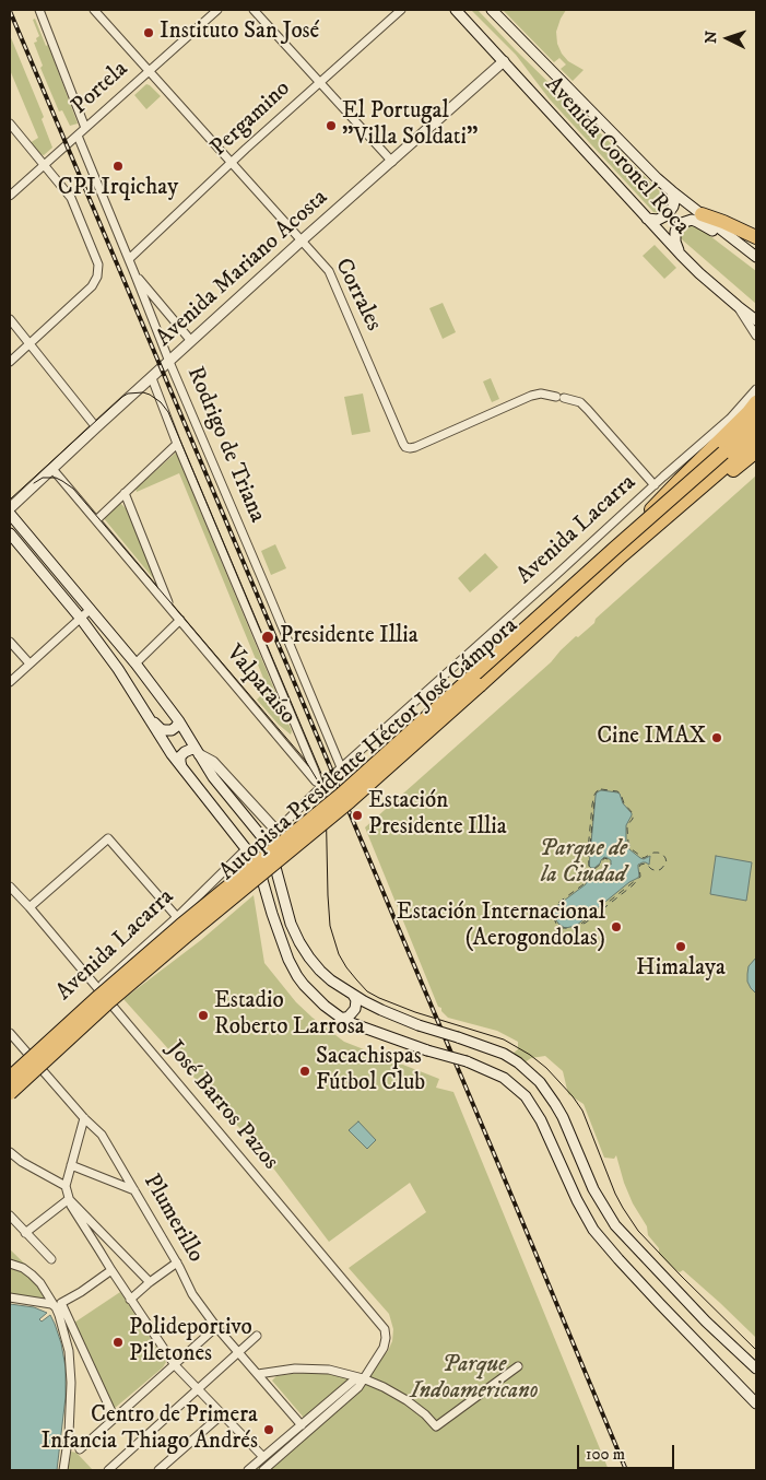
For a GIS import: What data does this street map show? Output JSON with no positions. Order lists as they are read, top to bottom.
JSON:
{
  "streets": {
    "highway": ["Autopista Presidente Héctor José Cámpora"],
    "main road": ["Avenida Coronel Roca", "Avenida Mariano Acosta"],
    "street": [
      "Portela",
      "Pergamino",
      "Corrales",
      "Rodrigo de Triana",
      "Avenida Lacarra",
      "Valparaíso",
      "José Barros Pazos",
      "Plumerillo"
    ]
  },
  "crossings": [
    ["Portela", "Corrales"],
    ["Portela", "Rodrigo de Triana"],
    ["Pergamino", "Corrales"],
    ["Pergamino", "Rodrigo de Triana"],
    ["Avenida Coronel Roca", "Avenida Mariano Acosta"],
    ["Avenida Mariano Acosta", "Corrales"],
    ["Avenida Mariano Acosta", "Rodrigo de Triana"],
    ["Avenida Mariano Acosta", "Valparaíso"],
    ["Corrales", "Avenida Lacarra"],
    ["Rodrigo de Triana", "Avenida Lacarra"],
    ["Avenida Lacarra", "Valparaíso"],
    ["Avenida Lacarra", "José Barros Pazos"],
    ["Avenida Lacarra", "Plumerillo"]
  ],
  "parks": ["Parque de la Ciudad", "Parque Indoamericano"],
  "places": [
    "Instituto San José",
    "El Portugal \"Villa Soldati\"",
    "CPI Irqichay",
    "Presidente Illia",
    "Cine IMAX",
    "Estación Presidente Illia",
    "Estación Internacional (Aerogondolas)",
    "Himalaya",
    "Estadio Roberto Larrosa",
    "Sacachispas Fútbol Club",
    "Polideportivo Piletones",
    "Centro de Primera Infancia Thiago Andrés"
  ],
  "scale_bar": "100 m",
  "north": "left"
}
